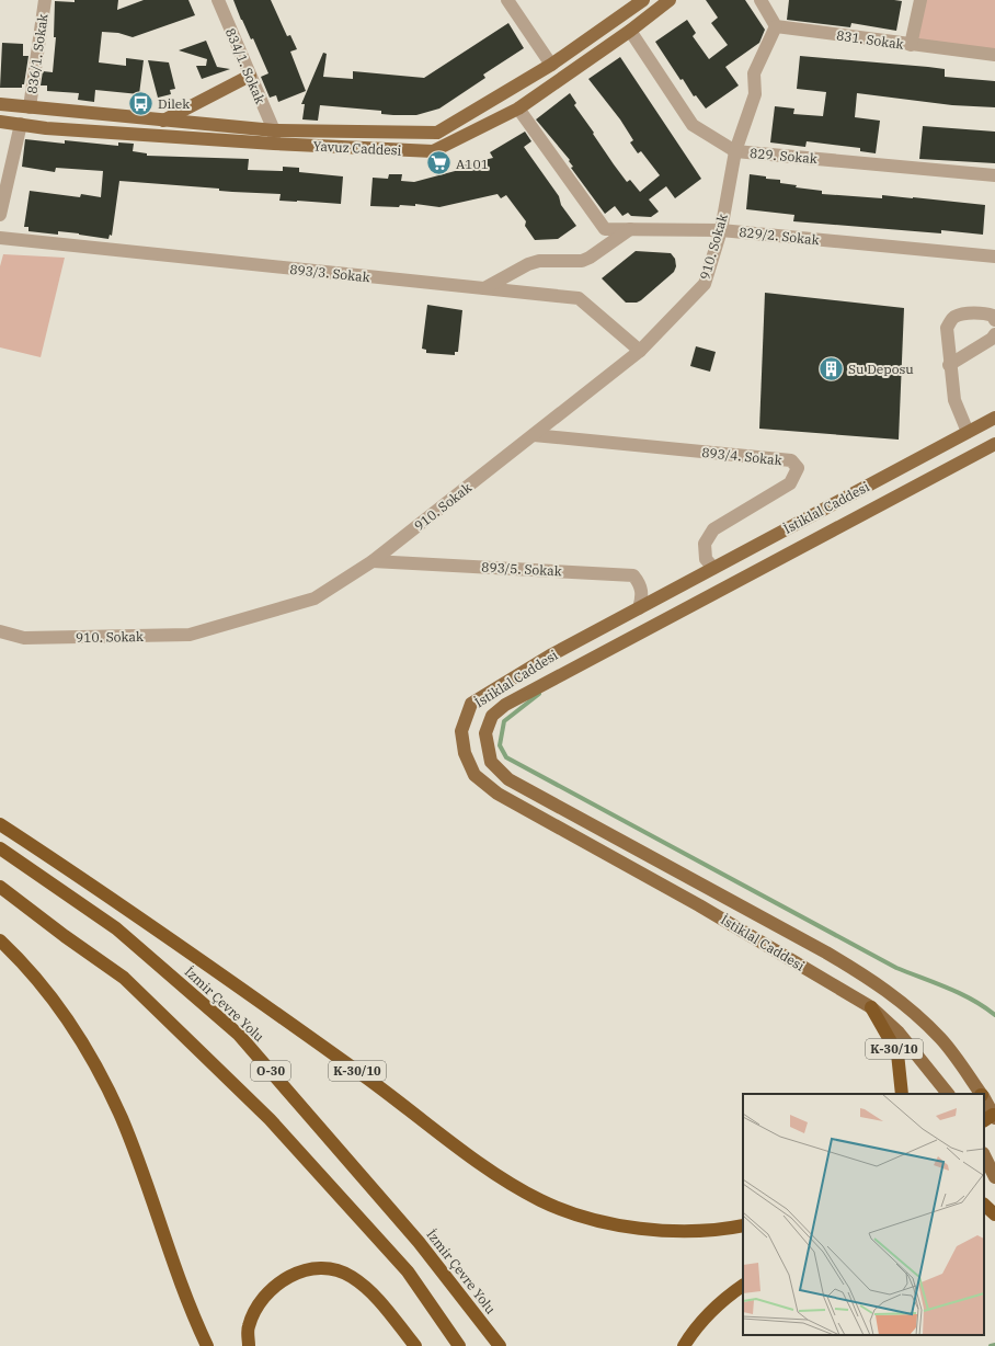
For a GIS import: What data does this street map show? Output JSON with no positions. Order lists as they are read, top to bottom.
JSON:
{
  "streets": {
    "highway": ["İzmir Çevre Yolu", "K-30/10", "O-30"],
    "main road": ["Yavuz Caddesi", "İstiklal Caddesi"],
    "street": [
      "831. Sokak",
      "836/1. Sokak",
      "834/1. Sokak",
      "829. Sokak",
      "829/2. Sokak",
      "910. Sokak",
      "893/3. Sokak",
      "893/4. Sokak",
      "893/5. Sokak"
    ]
  },
  "crossings": [
    ["831. Sokak", "910. Sokak"],
    ["836/1. Sokak", "Yavuz Caddesi"],
    ["834/1. Sokak", "Yavuz Caddesi"],
    ["Yavuz Caddesi", "829. Sokak"],
    ["Yavuz Caddesi", "829/2. Sokak"],
    ["829. Sokak", "910. Sokak"],
    ["829/2. Sokak", "910. Sokak"],
    ["910. Sokak", "893/3. Sokak"],
    ["910. Sokak", "893/4. Sokak"],
    ["910. Sokak", "893/5. Sokak"],
    ["893/4. Sokak", "İstiklal Caddesi"],
    ["İstiklal Caddesi", "893/5. Sokak"],
    ["İstiklal Caddesi", "K-30/10"]
  ],
  "places": {
    "bus stop": ["Dilek"],
    "supermarket": ["A101"],
    "building": ["Su Deposu"]
  }
}
